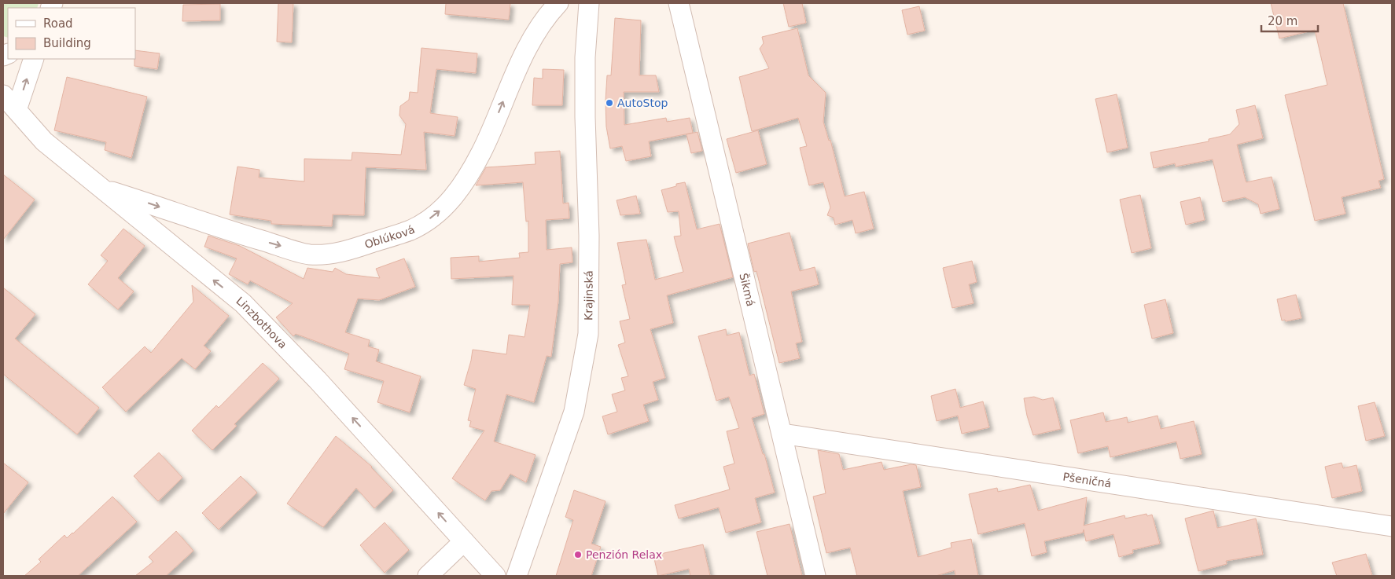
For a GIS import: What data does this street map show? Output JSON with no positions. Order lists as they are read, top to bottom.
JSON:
{
  "streets": {
    "street": [
      "Oblúková",
      "Šikmá",
      "Krajinská",
      "Linzbothova",
      "Pšeničná"
    ]
  },
  "crossings": [
    ["Oblúková", "Linzbothova"],
    ["Šikmá", "Pšeničná"]
  ],
  "one_way": ["Oblúková", "Linzbothova"],
  "places": ["AutoStop", "Penzión Relax"],
  "legend": ["Road", "Building"],
  "scale_bar": "20 m"
}
